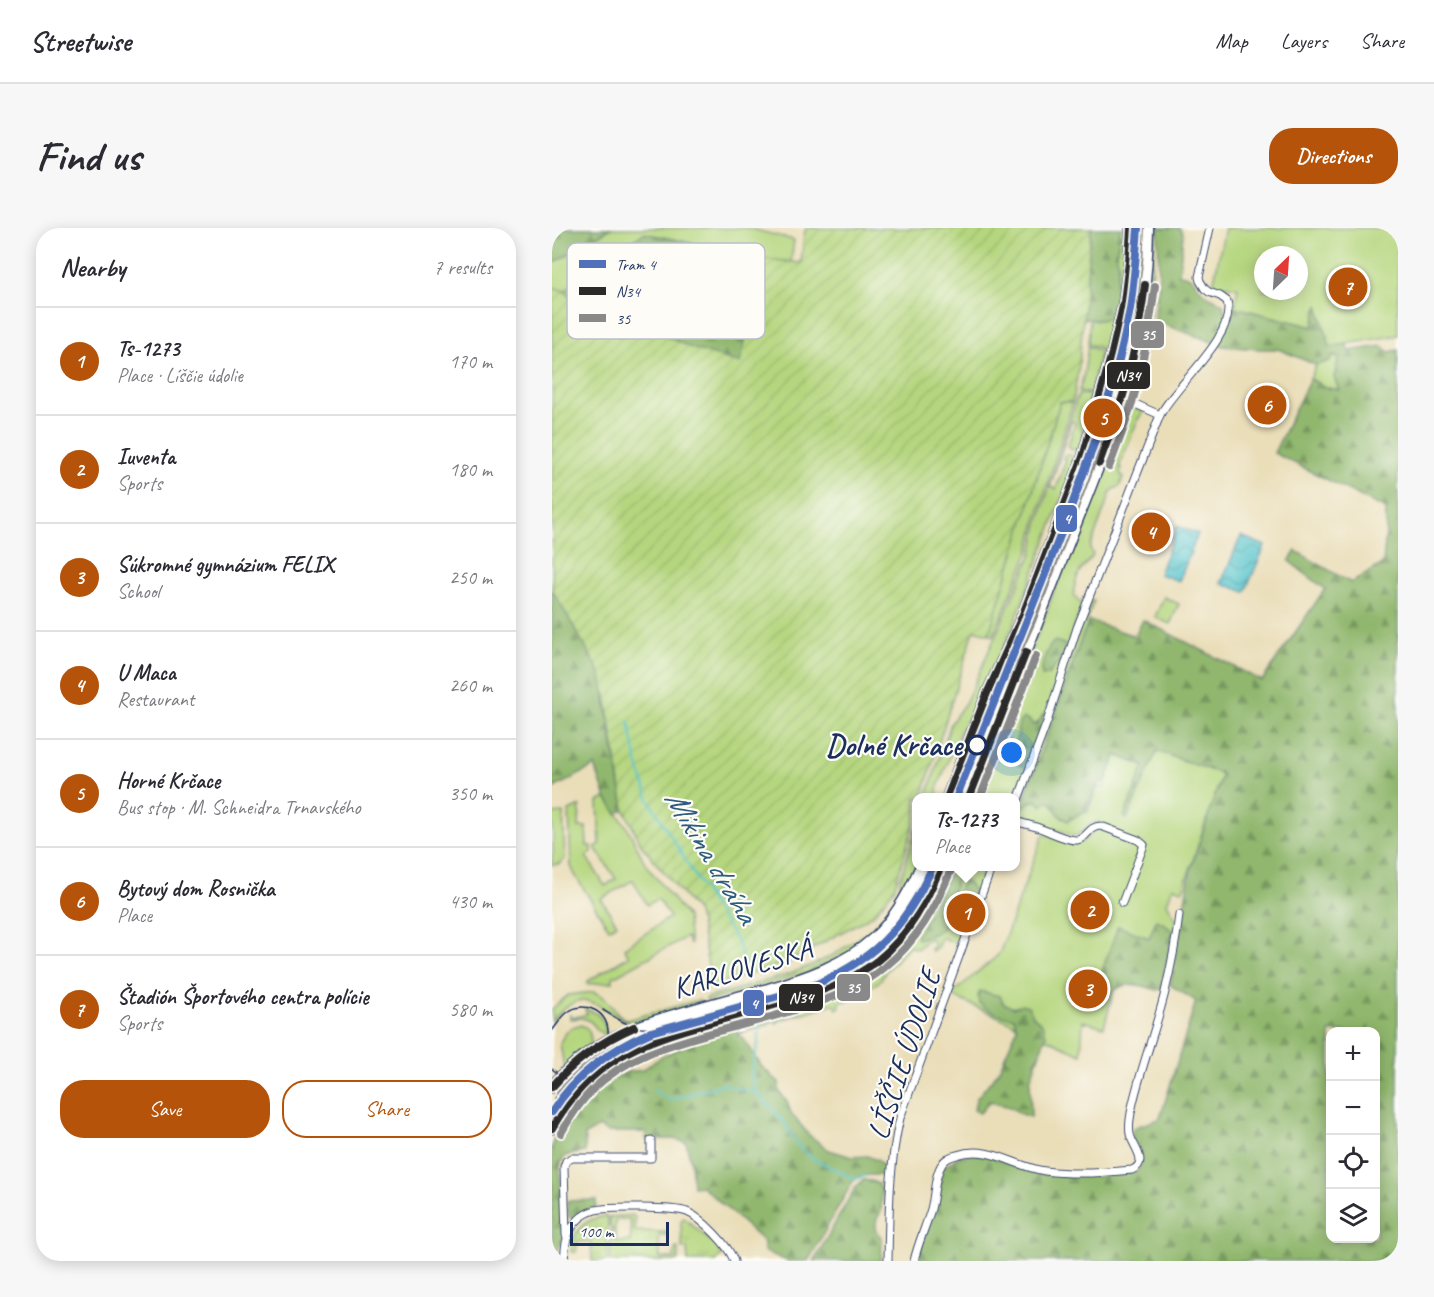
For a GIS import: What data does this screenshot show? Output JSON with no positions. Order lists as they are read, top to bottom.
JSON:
{
  "streets": {
    "main road": ["KARLOVESKÁ"],
    "street": ["LÍŠČIE ÚDOLIE"]
  },
  "water": ["Mikina dráha"],
  "places": ["Dolné Krčace"],
  "lines": ["tram line 4", "transit line N34", "transit line 35"],
  "legend": ["Tram 4", "N34", "35"],
  "scale_bar": "100 m",
  "north": "top right",
  "page": {
    "header": "Streetwise",
    "nav": ["Map", "Layers", "Share"],
    "buttons": [
      "Directions",
      ["Save", "Share"]
    ],
    "title": "Find us",
    "heading": ["Nearby", "7 results"],
    "pins": [
      "7",
      "6",
      "5",
      "4",
      "2",
      "1",
      "3"
    ],
    "list": [
      {
        "mark": "1",
        "name": "Ts-1273",
        "note": "Place · Líščie údolie",
        "value": "170 m"
      },
      {
        "mark": "2",
        "name": "Iuventa",
        "note": "Sports",
        "value": "180 m"
      },
      {
        "mark": "3",
        "name": "Súkromné gymnázium FELIX",
        "note": "School",
        "value": "250 m"
      },
      {
        "mark": "4",
        "name": "U Maca",
        "note": "Restaurant",
        "value": "260 m"
      },
      {
        "mark": "5",
        "name": "Horné Krčace",
        "note": "Bus stop · M. Schneidra Trnavského",
        "value": "350 m"
      },
      {
        "mark": "6",
        "name": "Bytový dom Rosnička",
        "note": "Place",
        "value": "430 m"
      },
      {
        "mark": "7",
        "name": "Štadión Športového centra polície",
        "note": "Sports",
        "value": "580 m"
      }
    ],
    "popup": ["Ts-1273", "Place"],
    "map_buttons": ["+", "−"],
    "scale": "100 m"
  }
}
